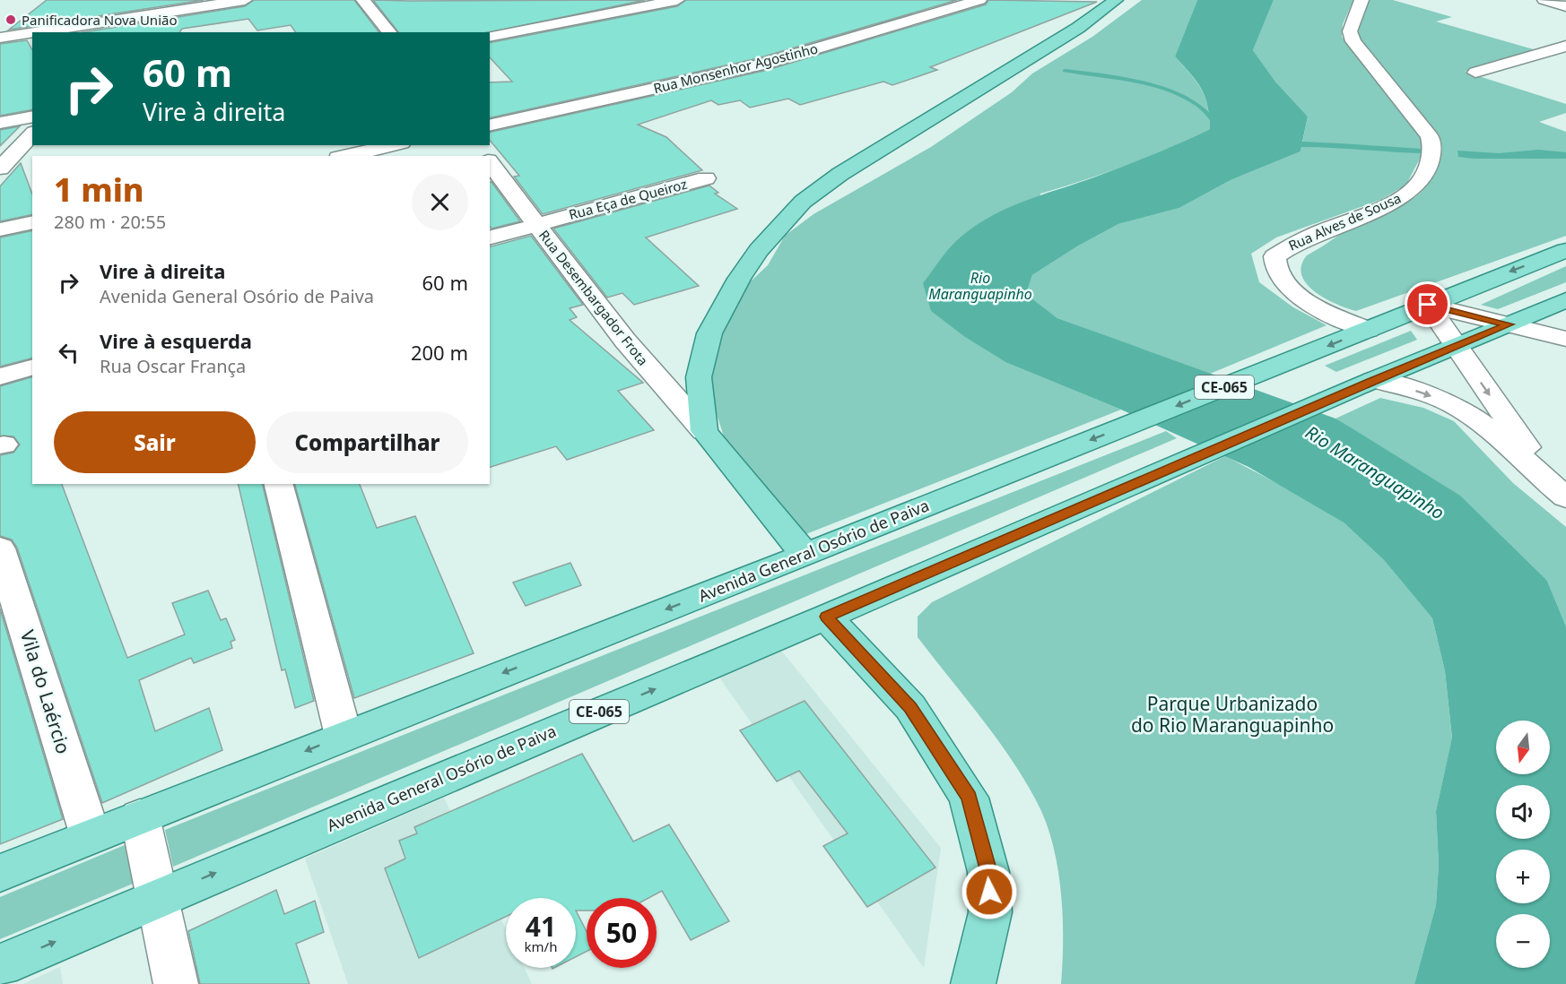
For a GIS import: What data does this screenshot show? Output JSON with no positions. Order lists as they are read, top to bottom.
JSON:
{
  "streets": {
    "main road": ["CE-065", "Avenida General Osório de Paiva"],
    "street": [
      "Rua Monsenhor Agostinho",
      "Rua Eça de Queiroz",
      "Rua Alves de Sousa",
      "Rua Desembargador Frota",
      "Vila do Laércio"
    ]
  },
  "crossings": [
    ["Rua Eça de Queiroz", "Rua Desembargador Frota"],
    ["Rua Alves de Sousa", "Avenida General Osório de Paiva"],
    ["Avenida General Osório de Paiva", "Vila do Laércio"]
  ],
  "water": ["Rio Maranguapinho"],
  "parks": ["Parque Urbanizado do Rio Maranguapinho"],
  "places": ["Panificadora Nova União"],
  "north": "bottom",
  "page": {
    "turn": ["60 m", "Vire à direita"],
    "heading": ["1 min", "280 m · 20:55"],
    "list": [
      {
        "name": "Vire à direita",
        "note": "Avenida General Osório de Paiva",
        "value": "60 m"
      },
      {
        "name": "Vire à esquerda",
        "note": "Rua Oscar França",
        "value": "200 m"
      }
    ],
    "buttons": ["Sair", "Compartilhar"],
    "map_buttons": ["+", "−"],
    "speed": "41 km/h",
    "limit": "50"
  }
}
